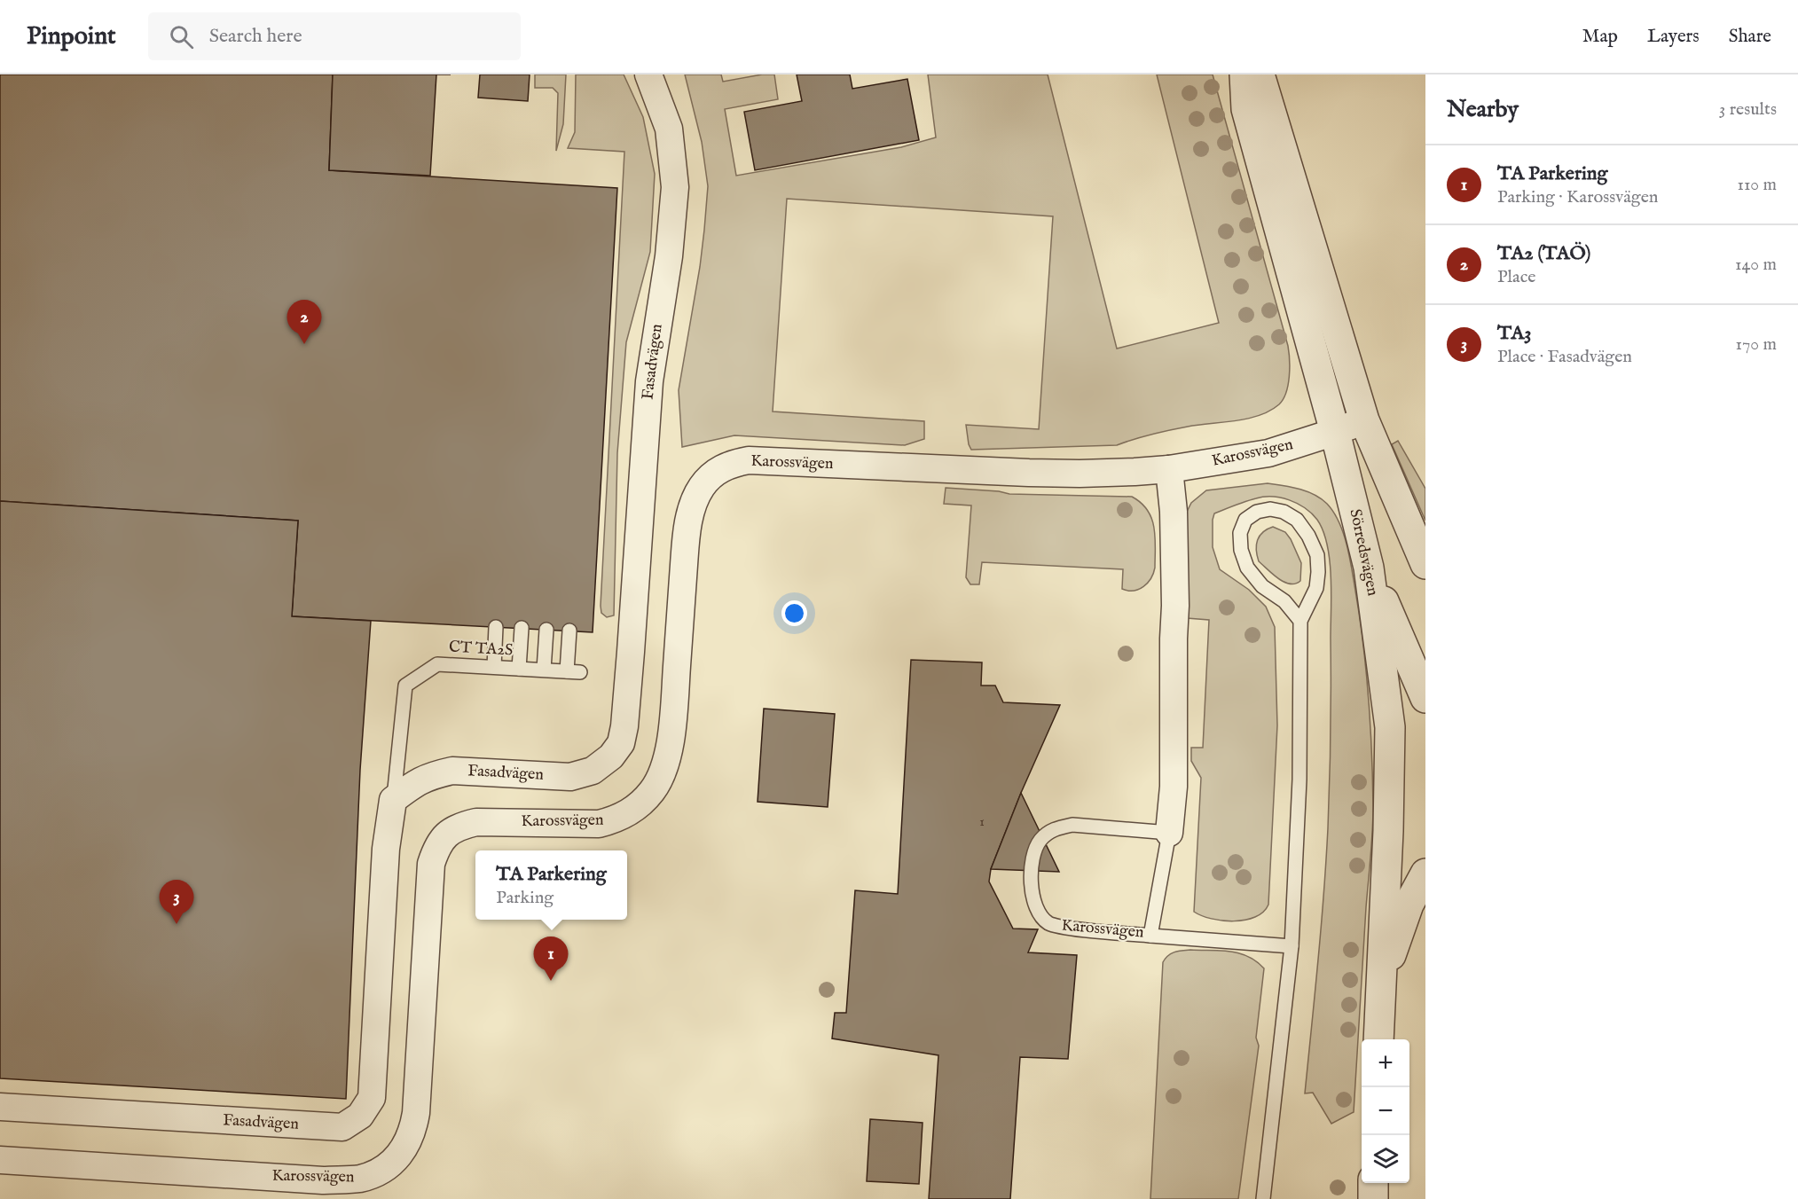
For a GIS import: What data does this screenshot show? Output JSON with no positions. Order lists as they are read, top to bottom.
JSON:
{
  "streets": {
    "street": ["Fasadvägen", "Karossvägen", "Sörredsvägen"],
    "lane": ["CT TA2S"]
  },
  "crossings": [
    ["Fasadvägen", "CT TA2S"],
    ["Karossvägen", "Sörredsvägen"]
  ],
  "house_numbers": ["1"],
  "page": {
    "header": "Pinpoint",
    "search": "Search here",
    "nav": ["Map", "Layers", "Share"],
    "heading": ["Nearby", "3 results"],
    "list": [
      {
        "mark": "1",
        "name": "TA Parkering",
        "note": "Parking · Karossvägen",
        "value": "110 m"
      },
      {
        "mark": "2",
        "name": "TA2 (TAÖ)",
        "note": "Place",
        "value": "140 m"
      },
      {
        "mark": "3",
        "name": "TA3",
        "note": "Place · Fasadvägen",
        "value": "170 m"
      }
    ],
    "pins": ["2", "3", "1"],
    "popup": ["TA Parkering", "Parking"],
    "map_buttons": ["+", "−"]
  }
}
